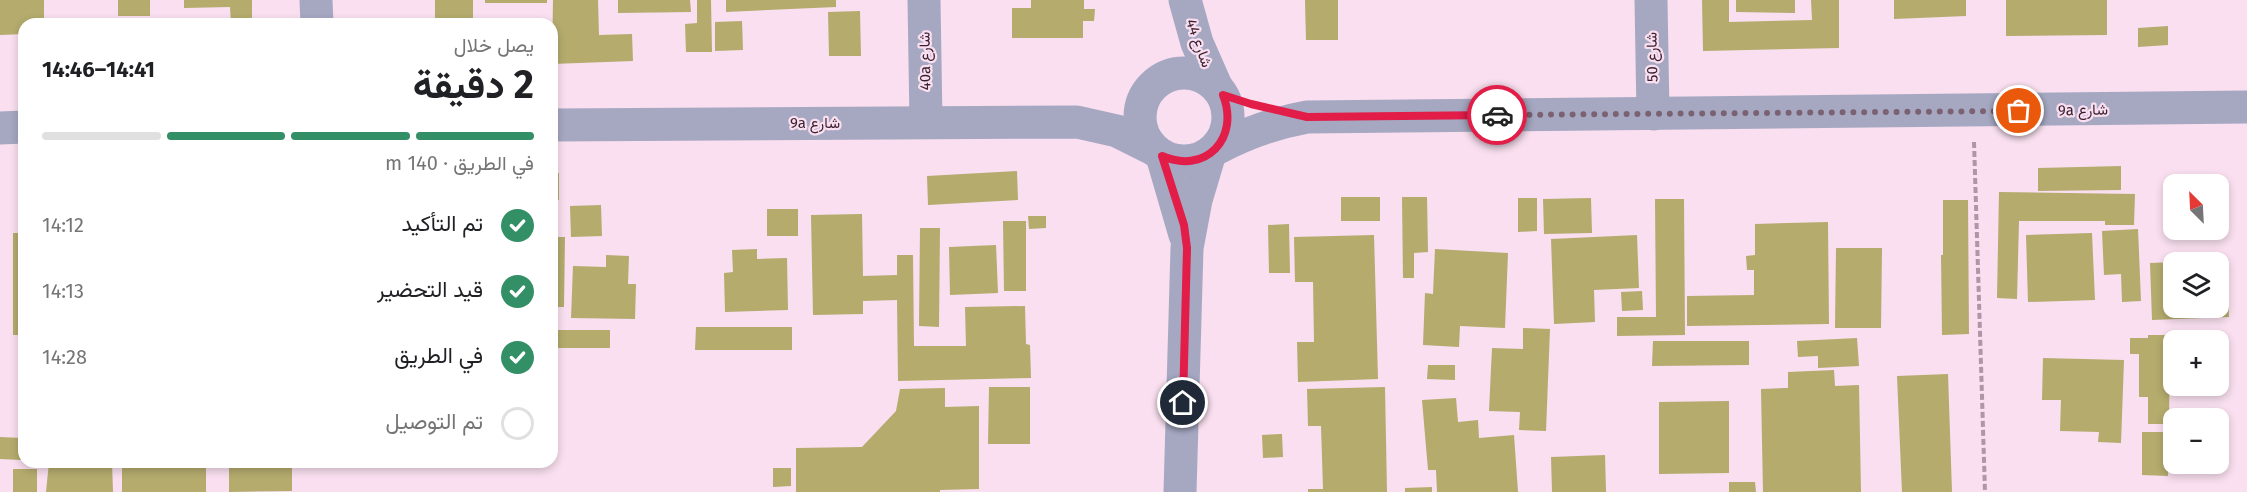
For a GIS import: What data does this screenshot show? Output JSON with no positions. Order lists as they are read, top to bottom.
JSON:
{
  "streets": {
    "street": [
      "شارع 44",
      "شارع 50",
      "40a شارع",
      "9a شارع"
    ]
  },
  "crossings": [
    ["شارع 44", "9a شارع"],
    ["شارع 50", "9a شارع"],
    ["40a شارع", "9a شارع"]
  ],
  "north": "top left",
  "page": {
    "heading": ["2 دقيقة", "يصل خلال", "14:41–14:46"],
    "bar": "في الطريق · 140 m",
    "map_buttons": ["+", "−"],
    "list": [
      ["تم التأكيد", "14:12"],
      ["قيد التحضير", "14:13"],
      ["في الطريق", "14:28"],
      "تم التوصيل"
    ]
  }
}
